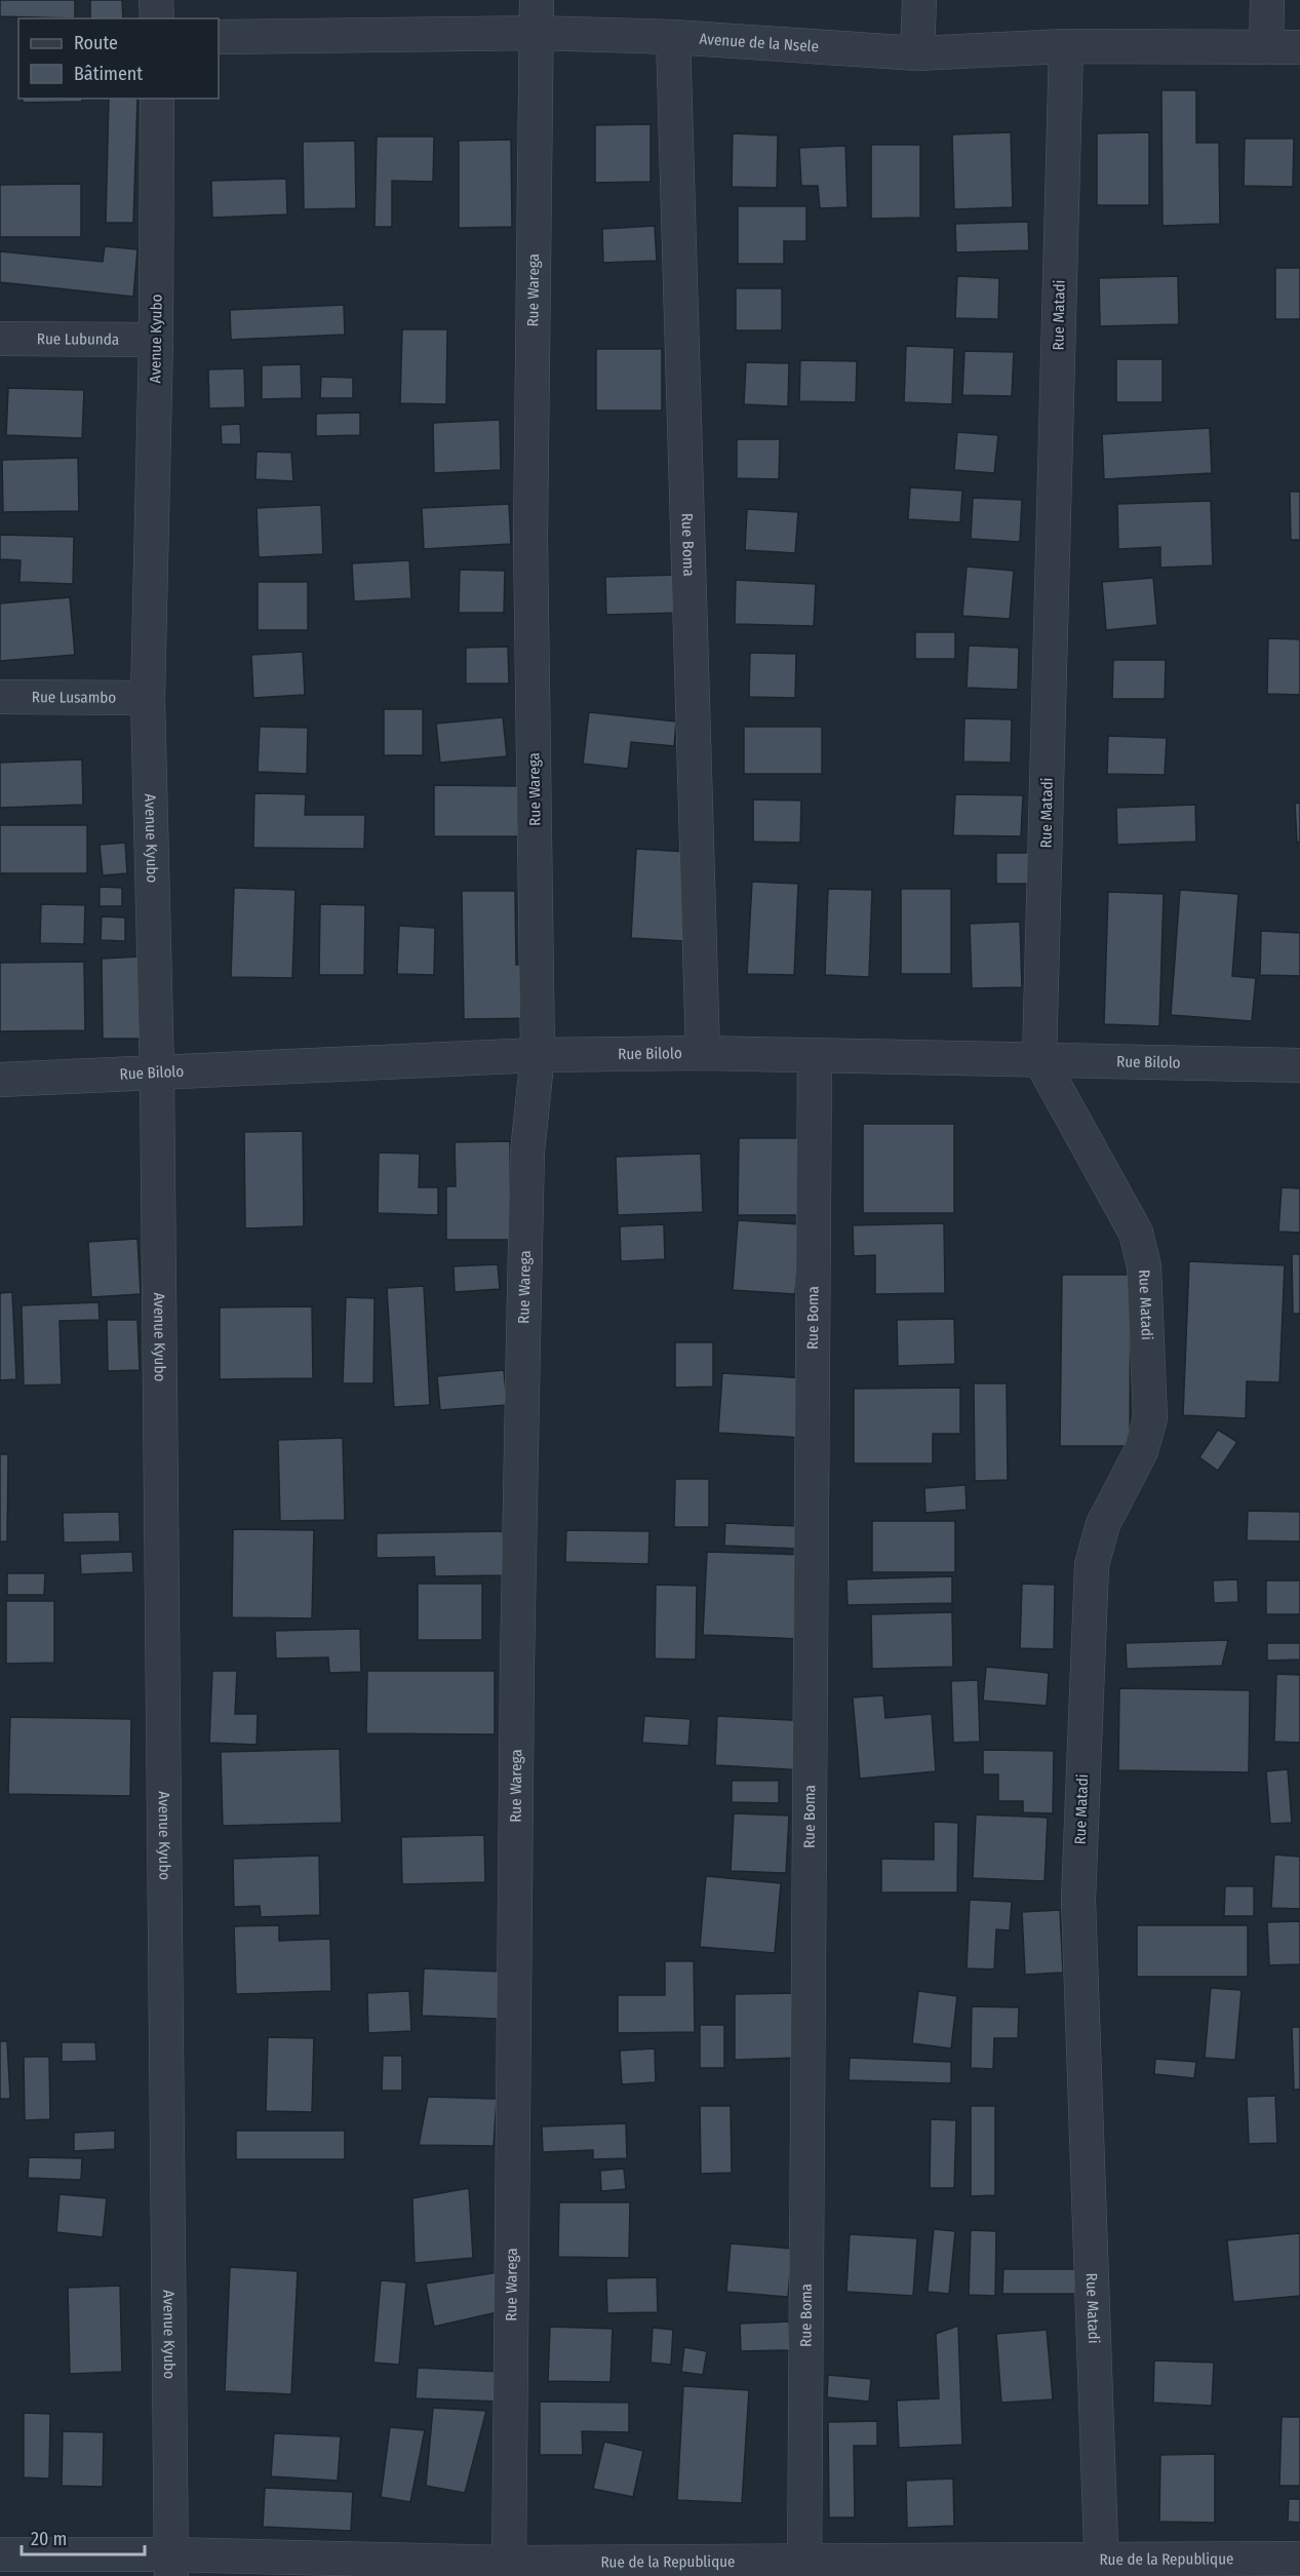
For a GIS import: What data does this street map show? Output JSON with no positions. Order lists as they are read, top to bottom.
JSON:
{
  "streets": {
    "street": [
      "Avenue de la Nsele",
      "Rue Warega",
      "Rue Matadi",
      "Rue Lubunda",
      "Avenue Kyubo",
      "Rue Boma",
      "Rue Lusambo",
      "Rue Bilolo",
      "Rue de la Republique"
    ]
  },
  "crossings": [
    ["Avenue de la Nsele", "Rue Warega"],
    ["Avenue de la Nsele", "Rue Matadi"],
    ["Avenue de la Nsele", "Rue Boma"],
    ["Rue Warega", "Rue Bilolo"],
    ["Rue Warega", "Rue de la Republique"],
    ["Rue Matadi", "Rue Bilolo"],
    ["Rue Matadi", "Rue de la Republique"],
    ["Rue Lubunda", "Avenue Kyubo"],
    ["Avenue Kyubo", "Rue Lusambo"],
    ["Avenue Kyubo", "Rue Bilolo"],
    ["Avenue Kyubo", "Rue de la Republique"],
    ["Rue Boma", "Rue Bilolo"],
    ["Rue Boma", "Rue de la Republique"]
  ],
  "legend": ["Route", "Bâtiment"],
  "scale_bar": "20 m"
}
